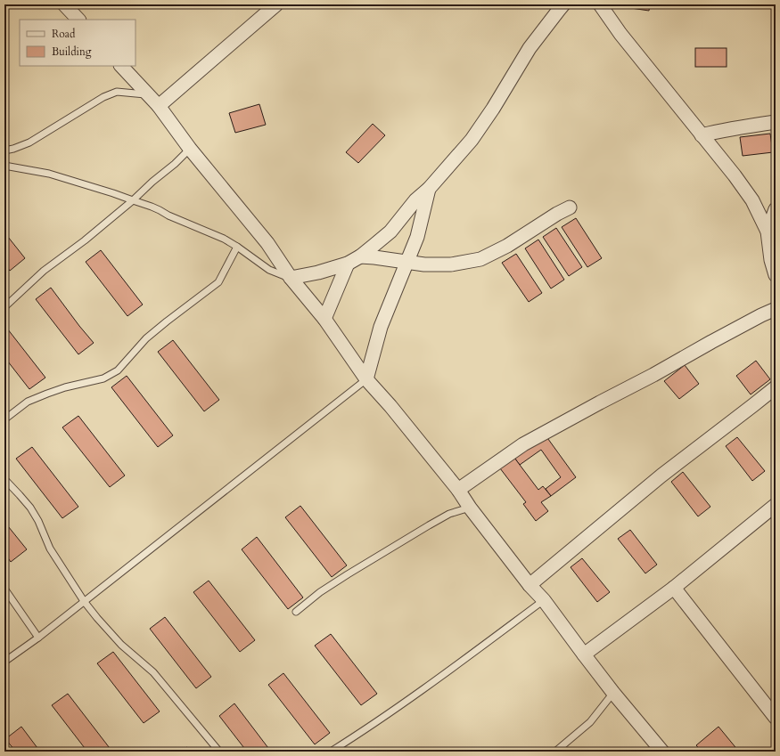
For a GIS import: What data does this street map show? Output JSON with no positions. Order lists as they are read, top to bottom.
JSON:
{
  "legend": ["Road", "Building"]
}
